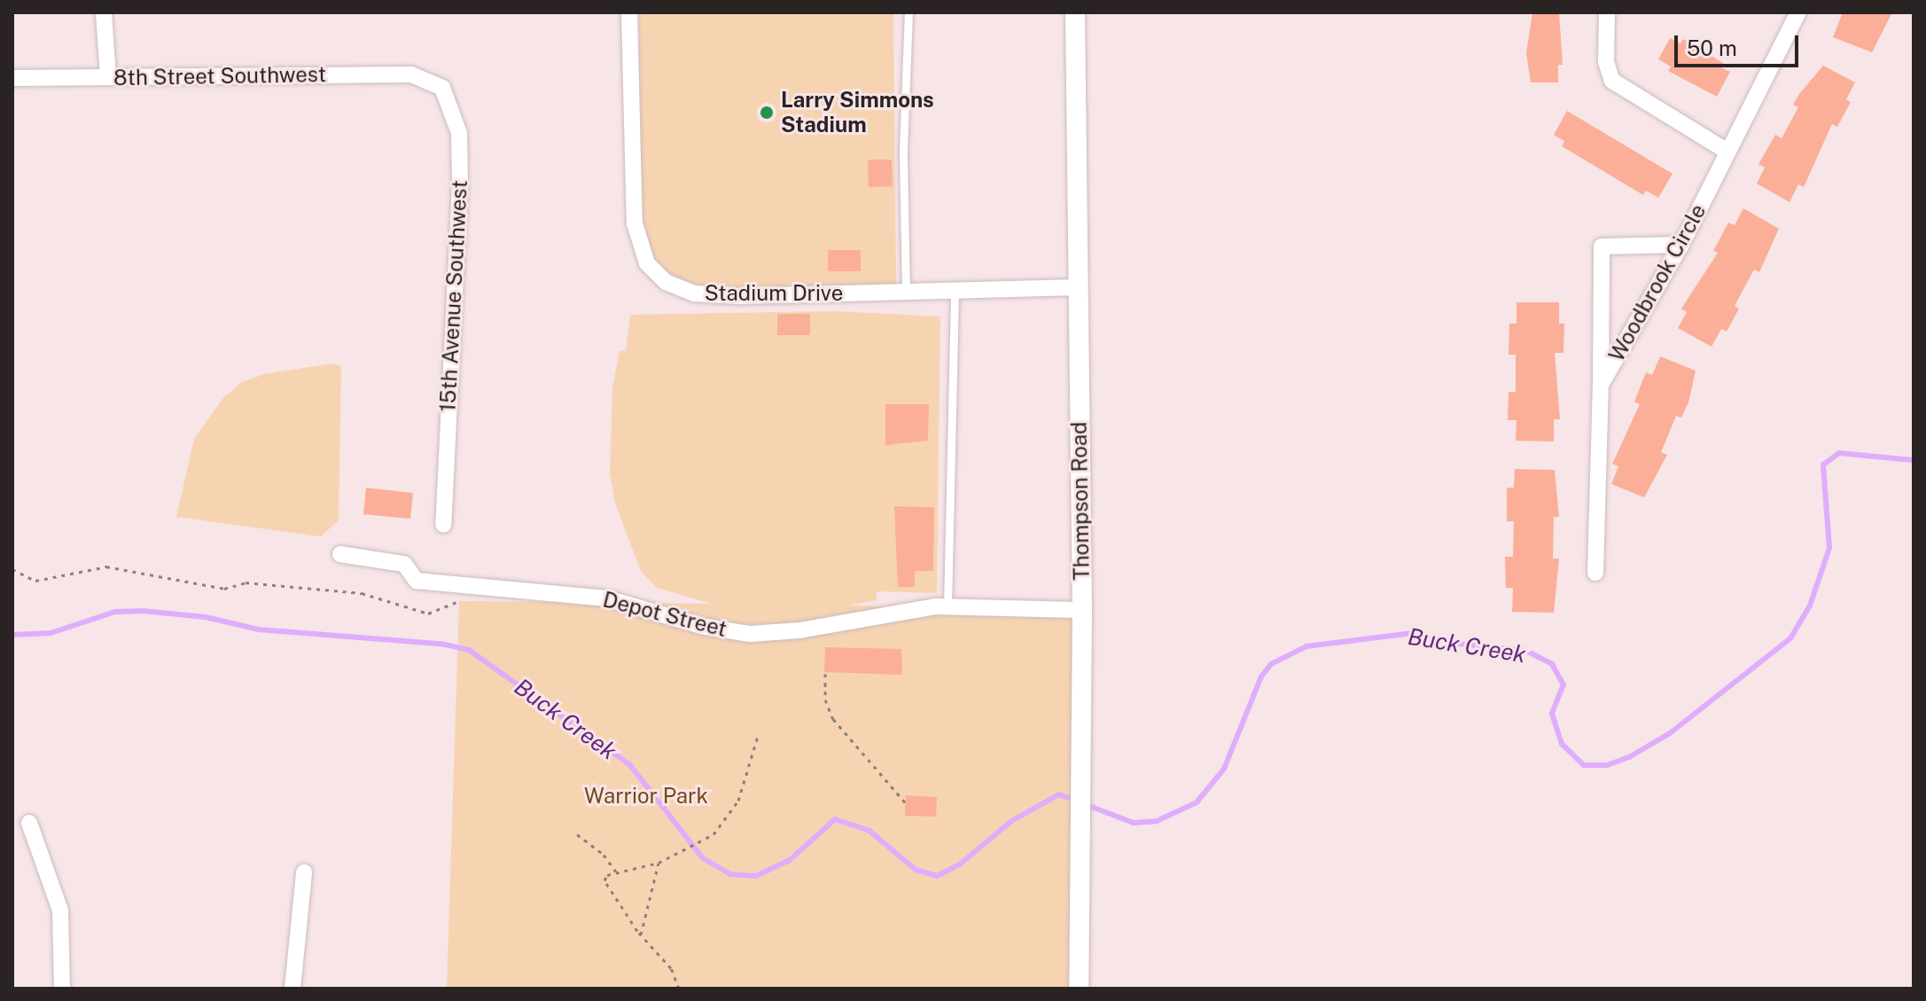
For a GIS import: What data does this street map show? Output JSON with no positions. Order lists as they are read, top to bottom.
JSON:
{
  "streets": {
    "street": [
      "8th Street Southwest",
      "Woodbrook Circle",
      "Stadium Drive",
      "15th Avenue Southwest",
      "Thompson Road",
      "Depot Street"
    ]
  },
  "crossings": [
    ["8th Street Southwest", "15th Avenue Southwest"],
    ["Stadium Drive", "Thompson Road"],
    ["Thompson Road", "Depot Street"]
  ],
  "water": ["Buck Creek"],
  "parks": ["Warrior Park"],
  "places": ["Larry Simmons Stadium"],
  "scale_bar": "50 m"
}
